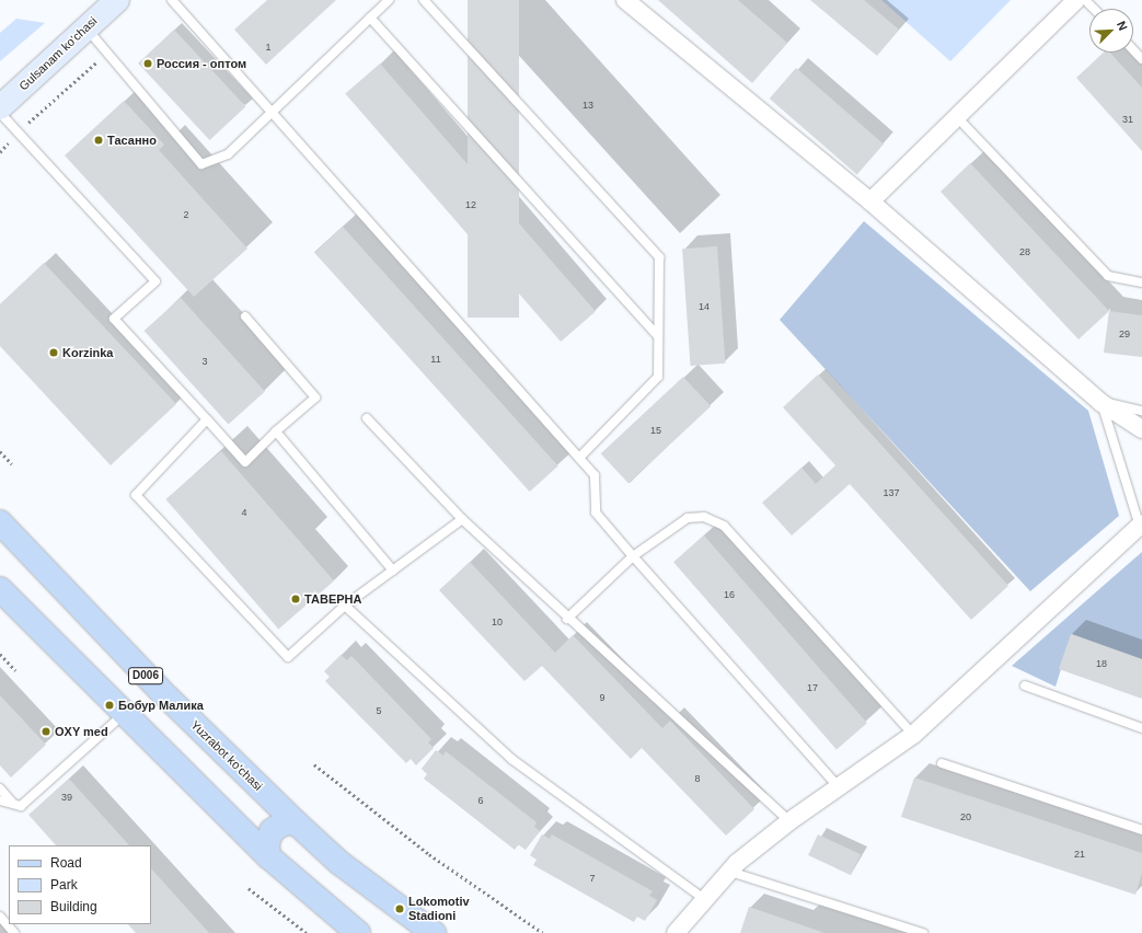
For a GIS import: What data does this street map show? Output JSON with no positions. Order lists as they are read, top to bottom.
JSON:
{
  "streets": {
    "main road": ["Gulsanam ko'chasi", "D006", "Yuzrabot ko'chasi"]
  },
  "places": [
    "Россия - оптом",
    "Тасанно",
    "Korzinka",
    "ТАВЕРНА",
    "Бобур Малика",
    "OXY med",
    "Lokomotiv Stadioni"
  ],
  "house_numbers": [
    "1",
    "13",
    "31",
    "12",
    "2",
    "28",
    "14",
    "29",
    "11",
    "3",
    "15",
    "137",
    "4",
    "16",
    "10",
    "18",
    "17",
    "9",
    "5",
    "8",
    "39",
    "6",
    "20",
    "21",
    "7"
  ],
  "legend": ["Road", "Park", "Building"],
  "north": "top right"
}
